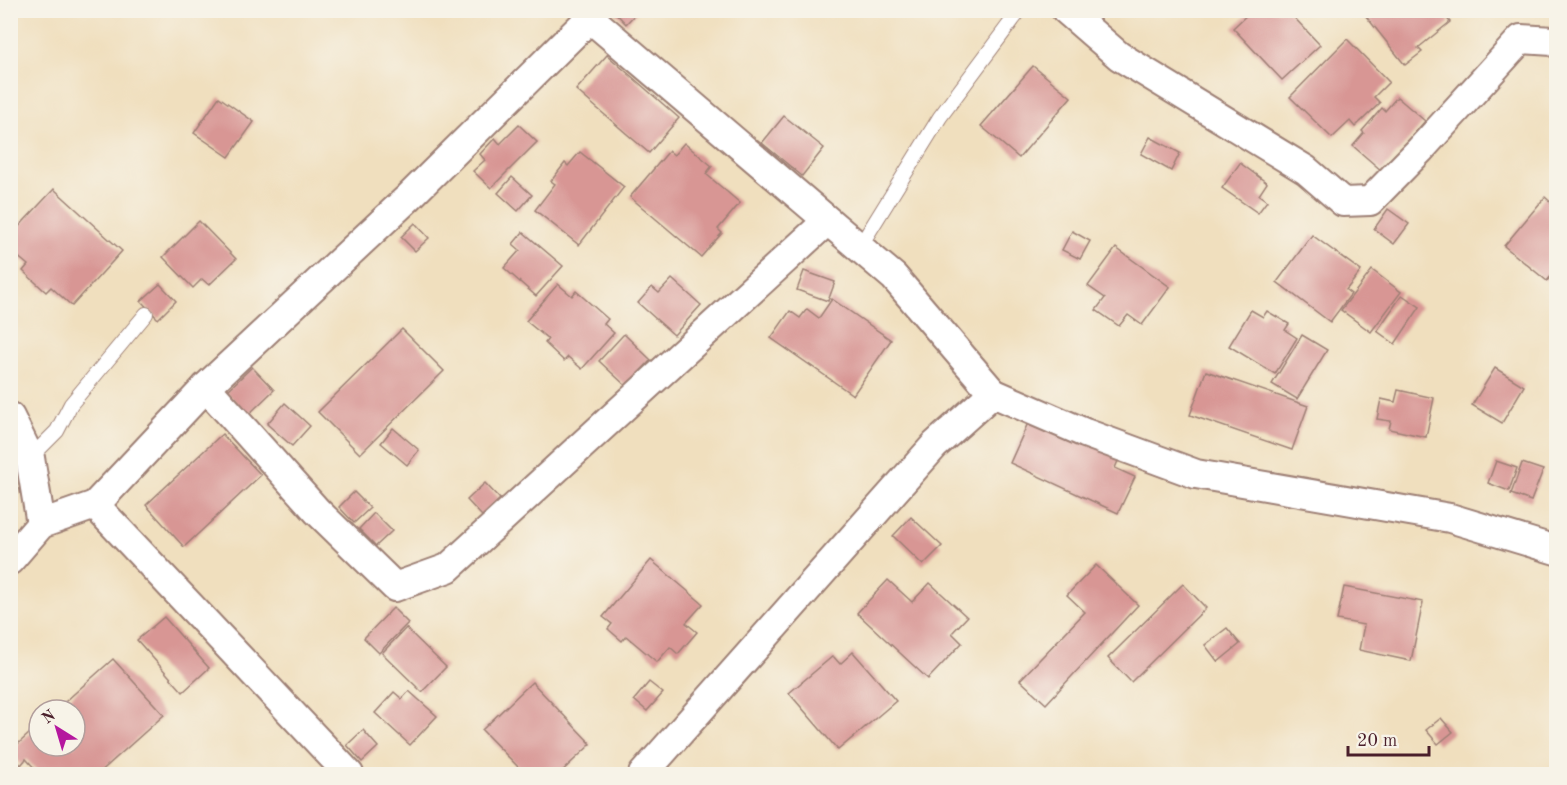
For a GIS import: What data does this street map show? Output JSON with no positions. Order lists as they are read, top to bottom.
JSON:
{
  "scale_bar": "20 m",
  "north": "top left"
}
